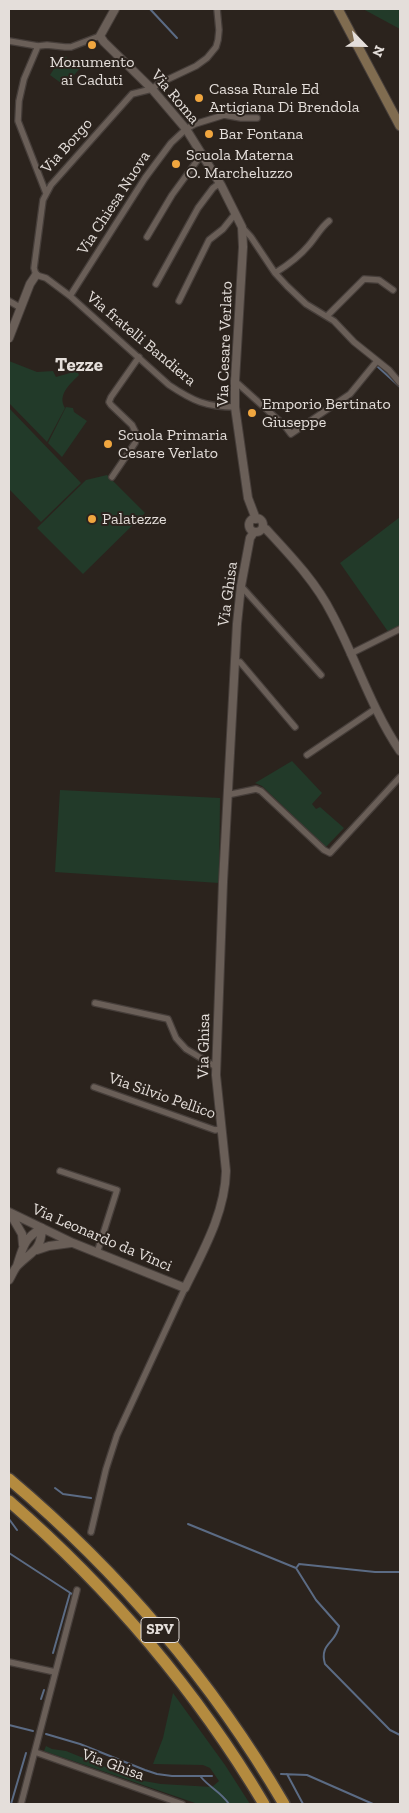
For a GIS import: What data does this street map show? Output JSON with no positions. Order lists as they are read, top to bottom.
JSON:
{
  "streets": {
    "highway": ["SPV"],
    "street": [
      "Via Roma",
      "Via Borgo",
      "Via Chiesa Nuova",
      "Via fratelli Bandiera",
      "Via Cesare Verlato",
      "Via Ghisa",
      "Via Silvio Pellico",
      "Via Leonardo da Vinci"
    ]
  },
  "crossings": [
    ["Via Roma", "Via Borgo"],
    ["Via Roma", "Via Chiesa Nuova"],
    ["Via Roma", "Via Cesare Verlato"],
    ["Via Borgo", "Via fratelli Bandiera"],
    ["Via Chiesa Nuova", "Via fratelli Bandiera"],
    ["Via fratelli Bandiera", "Via Cesare Verlato"],
    ["Via Cesare Verlato", "Via Ghisa"],
    ["Via Ghisa", "Via Silvio Pellico"],
    ["Via Ghisa", "Via Leonardo da Vinci"]
  ],
  "districts": ["Tezze"],
  "places": [
    "Monumento ai Caduti",
    "Cassa Rurale Ed Artigiana Di Brendola",
    "Bar Fontana",
    "Scuola Materna O. Marcheluzzo",
    "Emporio Bertinato Giuseppe",
    "Scuola Primaria Cesare Verlato",
    "Palatezze"
  ],
  "north": "bottom right"
}
